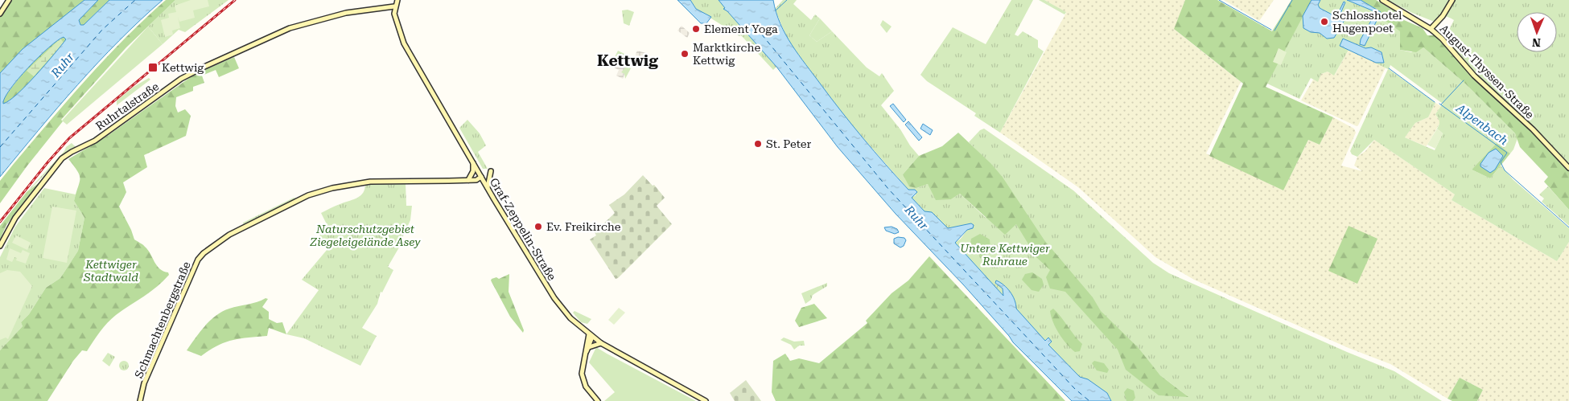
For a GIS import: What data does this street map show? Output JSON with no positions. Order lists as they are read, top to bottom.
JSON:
{
  "streets": {
    "main road": [
      "August-Thyssen-Straße",
      "Ruhrtalstraße",
      "Graf-Zeppelin-Straße",
      "Schmachtenbergstraße"
    ]
  },
  "crossings": [
    ["Ruhrtalstraße", "Graf-Zeppelin-Straße"],
    ["Graf-Zeppelin-Straße", "Schmachtenbergstraße"]
  ],
  "districts": ["Kettwig"],
  "water": ["Ruhr", "Alpenbach"],
  "parks": ["Naturschutzgebiet Ziegeleigelände Asey", "Untere Kettwiger Ruhraue", "Kettwiger Stadtwald"],
  "places": {
    "other": [
      "Schlosshotel Hugenpoet",
      "Element Yoga",
      "Marktkirche Kettwig",
      "St. Peter",
      "Ev. Freikirche"
    ],
    "transit": ["Kettwig"]
  },
  "north": "bottom"
}
